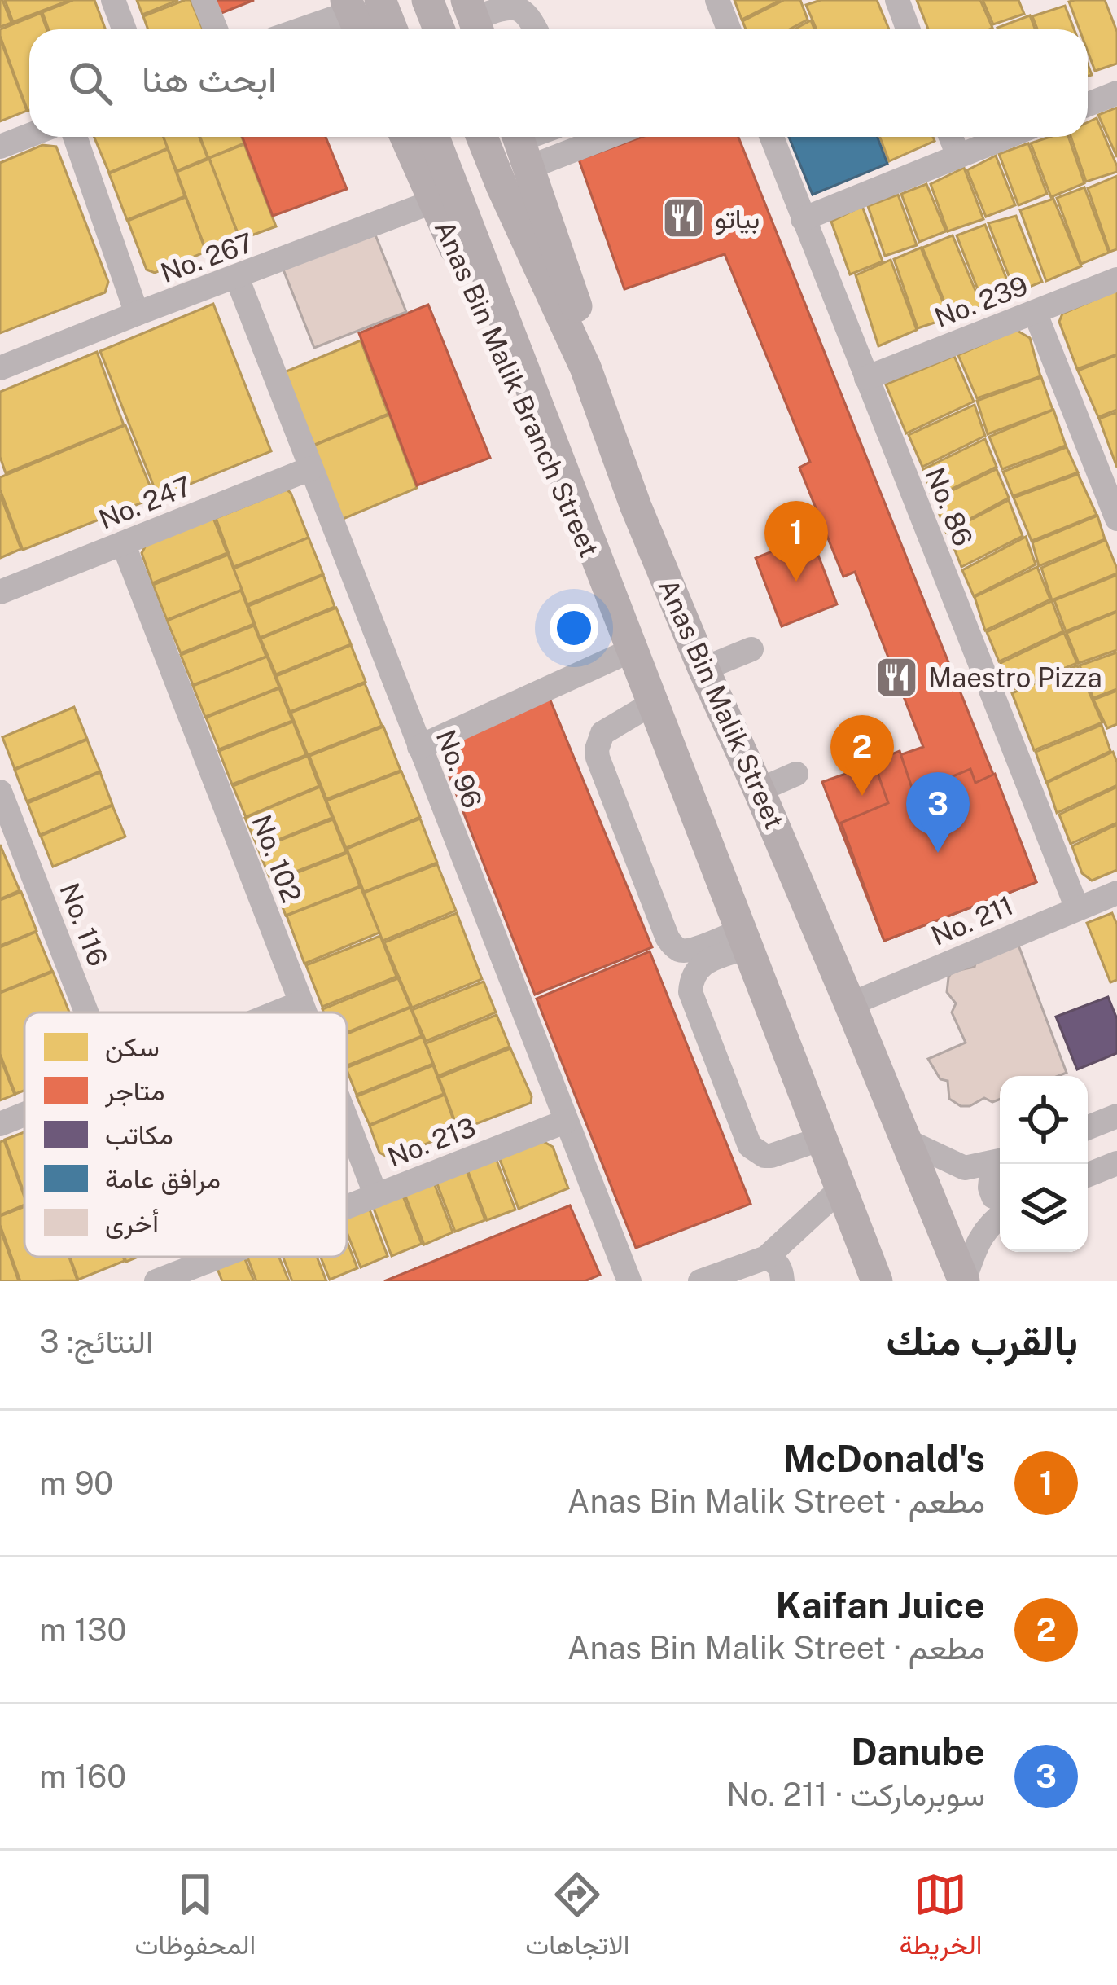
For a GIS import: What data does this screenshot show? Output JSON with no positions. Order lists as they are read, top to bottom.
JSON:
{
  "streets": {
    "main road": ["Anas Bin Malik Branch Street", "Anas Bin Malik Street"],
    "street": [
      "No. 267",
      "No. 239",
      "No. 247",
      "No. 86",
      "No. 96",
      "No. 102",
      "No. 211",
      "No. 116",
      "No. 213"
    ]
  },
  "crossings": [
    ["No. 267", "Anas Bin Malik Branch Street"],
    ["No. 267", "No. 96"],
    ["No. 239", "No. 86"],
    ["No. 247", "No. 96"],
    ["No. 247", "No. 102"],
    ["No. 86", "No. 211"],
    ["Anas Bin Malik Street", "No. 211"],
    ["No. 96", "No. 213"],
    ["No. 102", "No. 213"]
  ],
  "places": {
    "restaurant": ["بياتو", "Maestro Pizza"]
  },
  "legend": [
    "سكن",
    "متاجر",
    "مكاتب",
    "مرافق عامة",
    "أخرى"
  ],
  "page": {
    "search": "ابحث هنا",
    "pins": ["1", "2", "3"],
    "heading": ["بالقرب منك", "النتائج: 3"],
    "list": [
      {
        "mark": "1",
        "name": "McDonald's",
        "note": "مطعم · Anas Bin Malik Street",
        "value": "90 m"
      },
      {
        "mark": "2",
        "name": "Kaifan Juice",
        "note": "مطعم · Anas Bin Malik Street",
        "value": "130 m"
      },
      {
        "mark": "3",
        "name": "Danube",
        "note": "سوبرماركت · No. 211",
        "value": "160 m"
      }
    ],
    "nav": ["الخريطة", "الاتجاهات", "المحفوظات"]
  }
}
